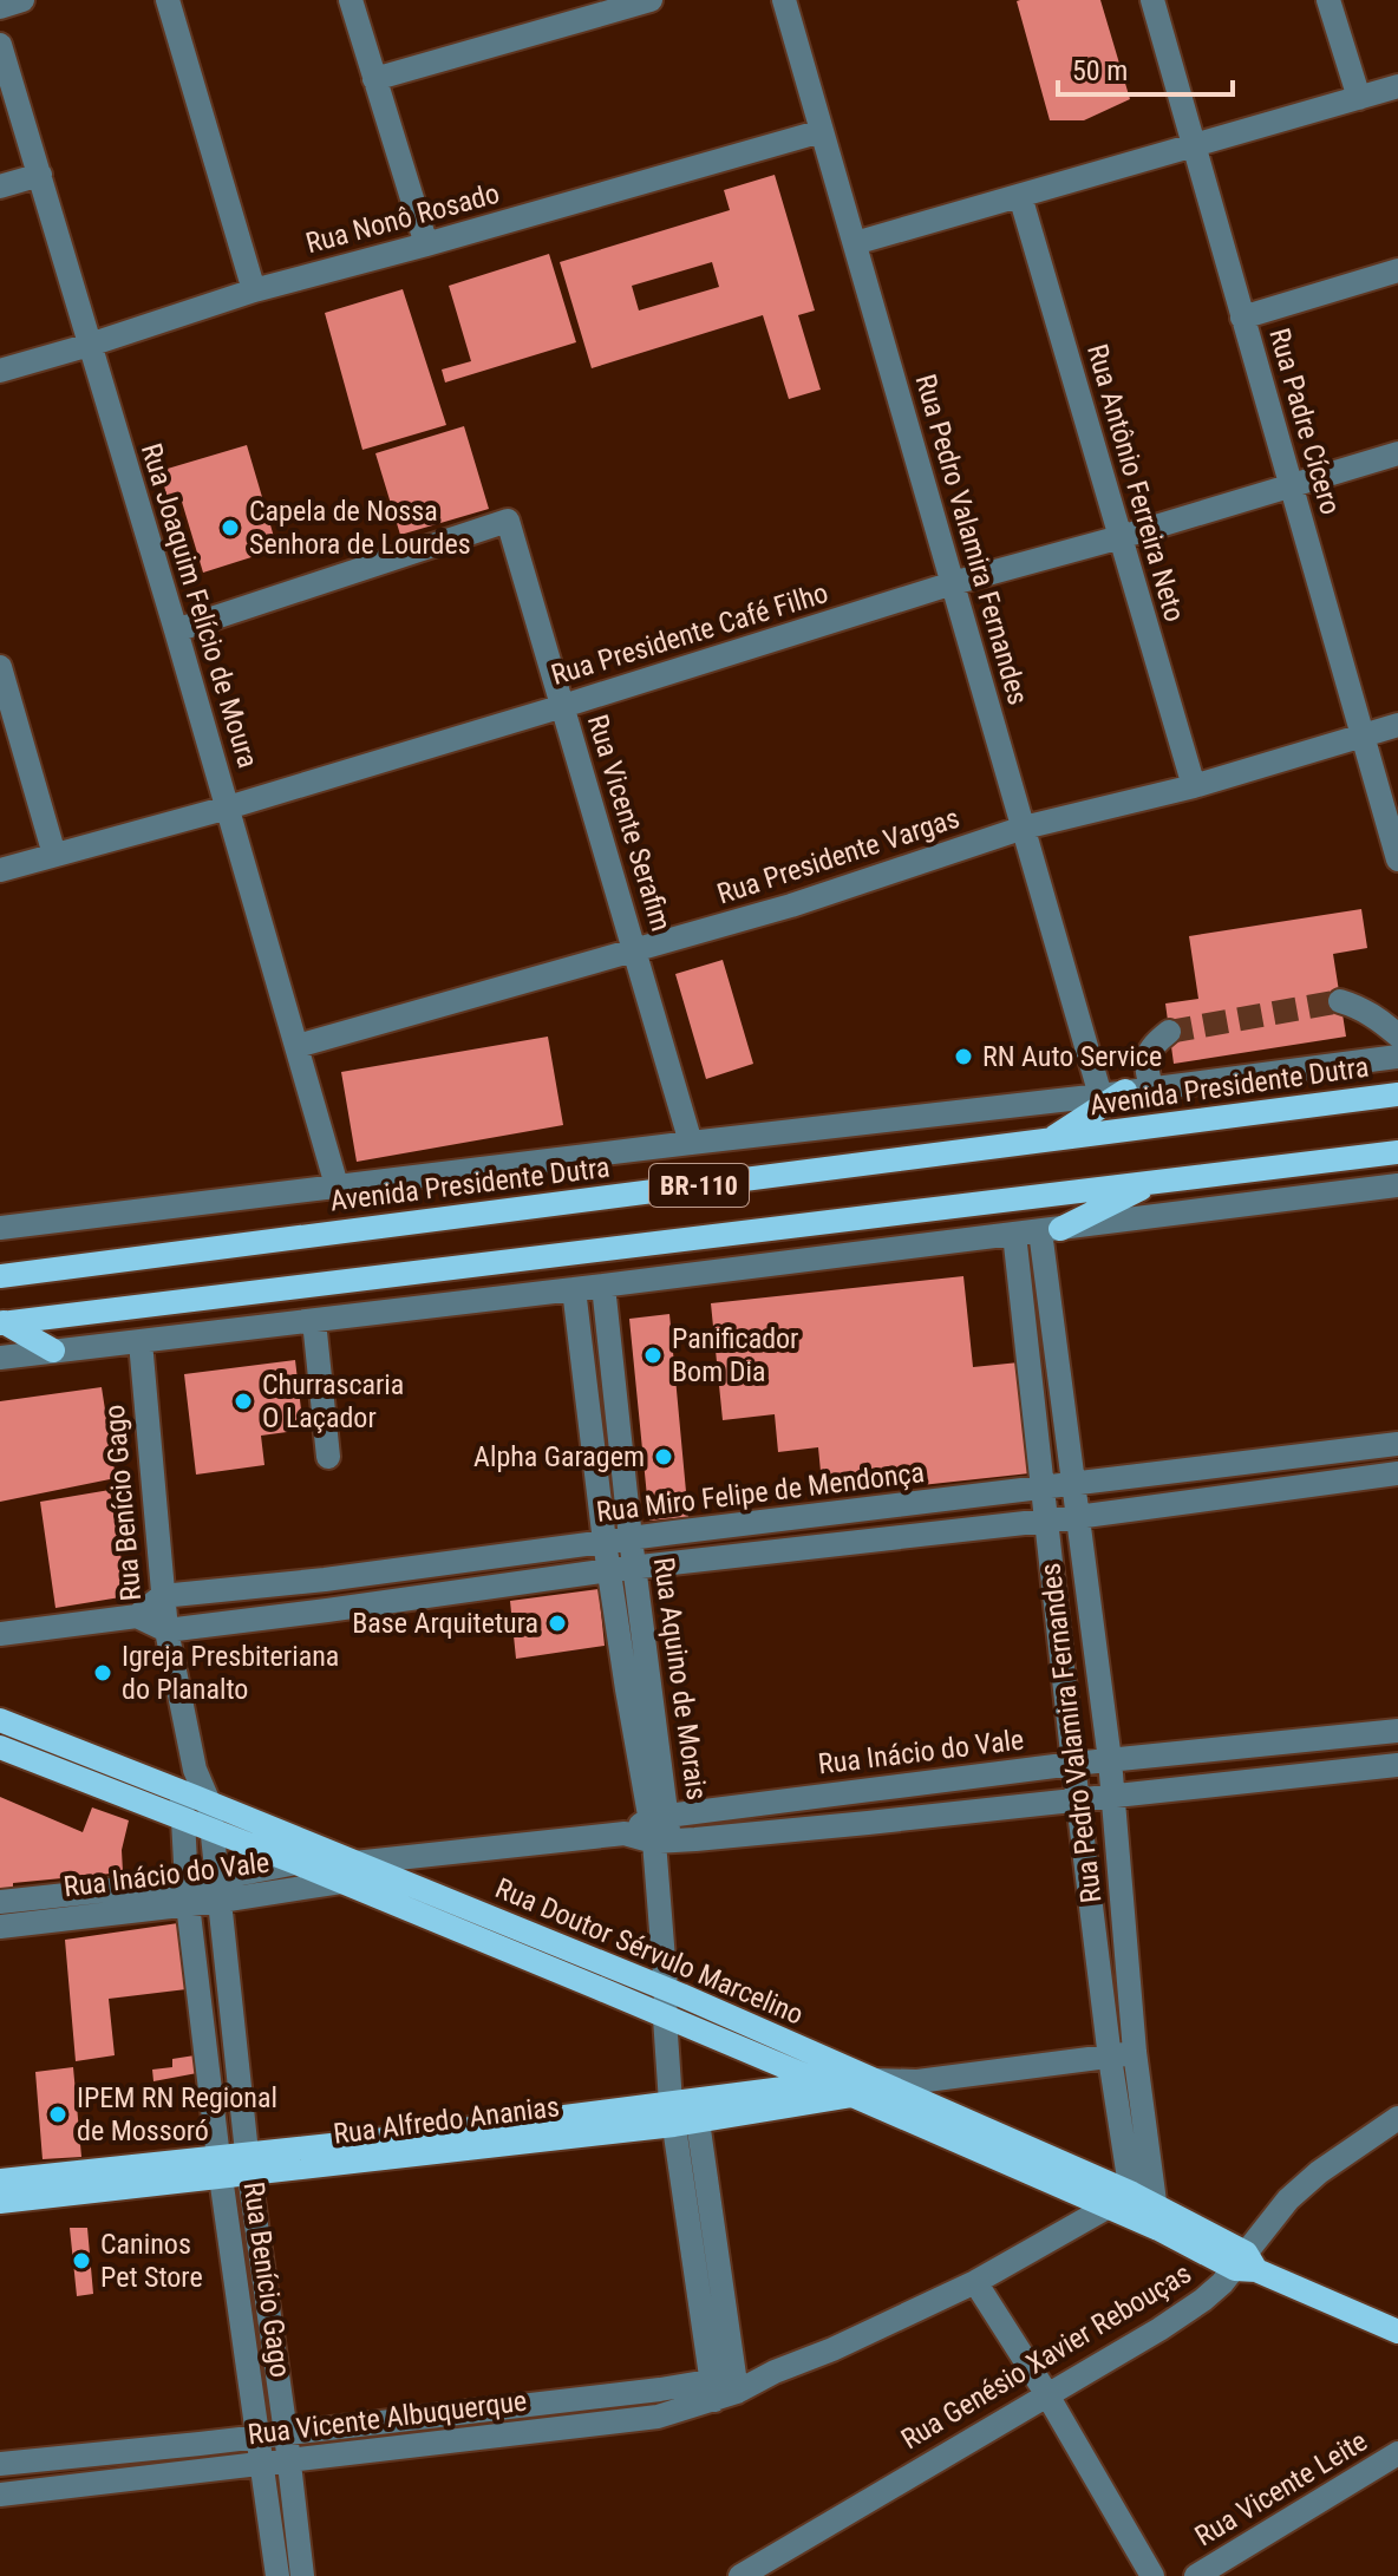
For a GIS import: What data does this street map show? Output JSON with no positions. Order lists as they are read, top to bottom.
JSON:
{
  "streets": {
    "main road": [
      "Avenida Presidente Dutra",
      "BR-110",
      "Rua Doutor Sérvulo Marcelino",
      "Rua Alfredo Ananias"
    ],
    "street": [
      "Rua Nonô Rosado",
      "Rua Padre Cícero",
      "Rua Antônio Ferreira Neto",
      "Rua Pedro Valamira Fernandes",
      "Rua Joaquim Felício de Moura",
      "Rua Presidente Café Filho",
      "Rua Vicente Serafim",
      "Rua Presidente Vargas",
      "Rua Miro Felipe de Mendonça",
      "Rua Benício Gago",
      "Rua Aquino de Morais",
      "Rua Inácio do Vale",
      "Rua Genésio Xavier Rebouças",
      "Rua Vicente Albuquerque",
      "Rua Vicente Leite"
    ]
  },
  "crossings": [
    ["Rua Nonô Rosado", "Rua Pedro Valamira Fernandes"],
    ["Rua Nonô Rosado", "Rua Joaquim Felício de Moura"],
    ["Rua Padre Cícero", "Rua Presidente Café Filho"],
    ["Rua Padre Cícero", "Rua Presidente Vargas"],
    ["Rua Antônio Ferreira Neto", "Rua Presidente Café Filho"],
    ["Rua Antônio Ferreira Neto", "Rua Presidente Vargas"],
    ["Rua Pedro Valamira Fernandes", "Rua Presidente Café Filho"],
    ["Rua Pedro Valamira Fernandes", "Rua Presidente Vargas"],
    ["Rua Pedro Valamira Fernandes", "Avenida Presidente Dutra"],
    ["Rua Pedro Valamira Fernandes", "Rua Miro Felipe de Mendonça"],
    ["Rua Pedro Valamira Fernandes", "Rua Inácio do Vale"],
    ["Rua Pedro Valamira Fernandes", "Rua Doutor Sérvulo Marcelino"],
    ["Rua Joaquim Felício de Moura", "Rua Presidente Café Filho"],
    ["Rua Joaquim Felício de Moura", "Rua Vicente Serafim"],
    ["Rua Joaquim Felício de Moura", "Rua Presidente Vargas"],
    ["Rua Joaquim Felício de Moura", "Avenida Presidente Dutra"],
    ["Rua Presidente Café Filho", "Rua Vicente Serafim"],
    ["Rua Vicente Serafim", "Rua Presidente Vargas"],
    ["Rua Vicente Serafim", "Avenida Presidente Dutra"],
    ["Rua Miro Felipe de Mendonça", "Rua Benício Gago"],
    ["Rua Miro Felipe de Mendonça", "Rua Aquino de Morais"],
    ["Rua Benício Gago", "Rua Inácio do Vale"],
    ["Rua Benício Gago", "Rua Doutor Sérvulo Marcelino"],
    ["Rua Benício Gago", "Rua Alfredo Ananias"],
    ["Rua Benício Gago", "Rua Vicente Albuquerque"],
    ["Rua Aquino de Morais", "Rua Inácio do Vale"],
    ["Rua Aquino de Morais", "Rua Doutor Sérvulo Marcelino"],
    ["Rua Inácio do Vale", "Rua Doutor Sérvulo Marcelino"],
    ["Rua Doutor Sérvulo Marcelino", "Rua Alfredo Ananias"],
    ["Rua Doutor Sérvulo Marcelino", "Rua Genésio Xavier Rebouças"],
    ["Rua Doutor Sérvulo Marcelino", "Rua Vicente Albuquerque"]
  ],
  "places": [
    "Capela de Nossa Senhora de Lourdes",
    "RN Auto Service",
    "Panificador Bom Dia",
    "Churrascaria O Laçador",
    "Alpha Garagem",
    "Base Arquitetura",
    "Igreja Presbiteriana do Planalto",
    "IPEM RN Regional de Mossoró",
    "Caninos Pet Store"
  ],
  "scale_bar": "50 m"
}
